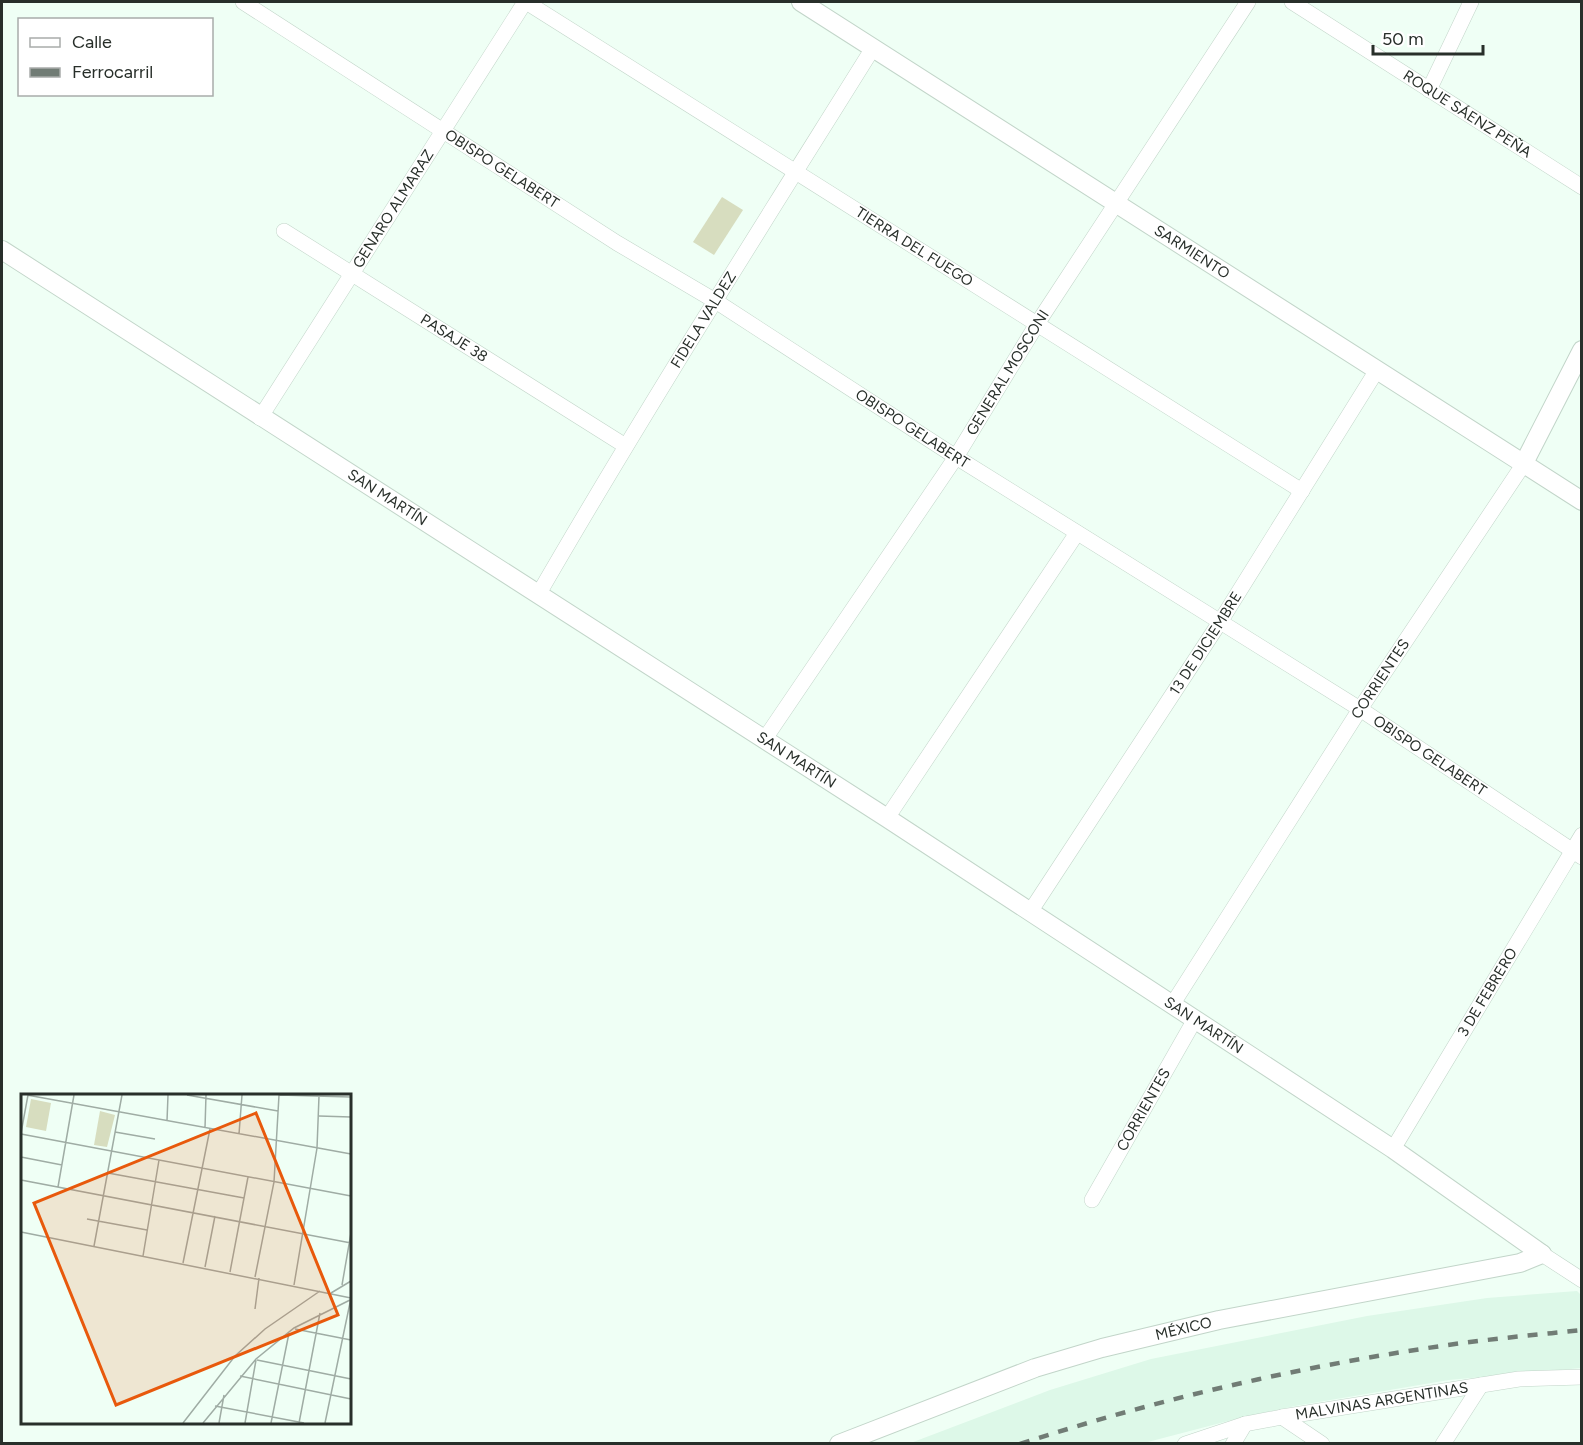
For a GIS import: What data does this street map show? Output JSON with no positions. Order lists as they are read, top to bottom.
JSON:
{
  "streets": {
    "street": [
      "ROQUE SÁENZ PEÑA",
      "OBISPO GELABERT",
      "GENARO ALMARAZ",
      "TIERRA DEL FUEGO",
      "SARMIENTO",
      "FIDELA VALDEZ",
      "PASAJE 38",
      "GENERAL MOSCONI",
      "SAN MARTÍN",
      "13 DE DICIEMBRE",
      "CORRIENTES",
      "3 DE FEBRERO",
      "MÉXICO",
      "MALVINAS ARGENTINAS"
    ]
  },
  "crossings": [
    ["OBISPO GELABERT", "GENARO ALMARAZ"],
    ["OBISPO GELABERT", "FIDELA VALDEZ"],
    ["OBISPO GELABERT", "GENERAL MOSCONI"],
    ["OBISPO GELABERT", "13 DE DICIEMBRE"],
    ["OBISPO GELABERT", "CORRIENTES"],
    ["OBISPO GELABERT", "3 DE FEBRERO"],
    ["GENARO ALMARAZ", "TIERRA DEL FUEGO"],
    ["GENARO ALMARAZ", "PASAJE 38"],
    ["GENARO ALMARAZ", "SAN MARTÍN"],
    ["TIERRA DEL FUEGO", "FIDELA VALDEZ"],
    ["TIERRA DEL FUEGO", "GENERAL MOSCONI"],
    ["TIERRA DEL FUEGO", "13 DE DICIEMBRE"],
    ["SARMIENTO", "FIDELA VALDEZ"],
    ["SARMIENTO", "GENERAL MOSCONI"],
    ["SARMIENTO", "13 DE DICIEMBRE"],
    ["SARMIENTO", "CORRIENTES"],
    ["FIDELA VALDEZ", "PASAJE 38"],
    ["FIDELA VALDEZ", "SAN MARTÍN"],
    ["GENERAL MOSCONI", "SAN MARTÍN"],
    ["SAN MARTÍN", "13 DE DICIEMBRE"],
    ["SAN MARTÍN", "CORRIENTES"],
    ["SAN MARTÍN", "3 DE FEBRERO"],
    ["SAN MARTÍN", "MÉXICO"]
  ],
  "legend": ["Calle", "Ferrocarril"],
  "scale_bar": "50 m"
}
